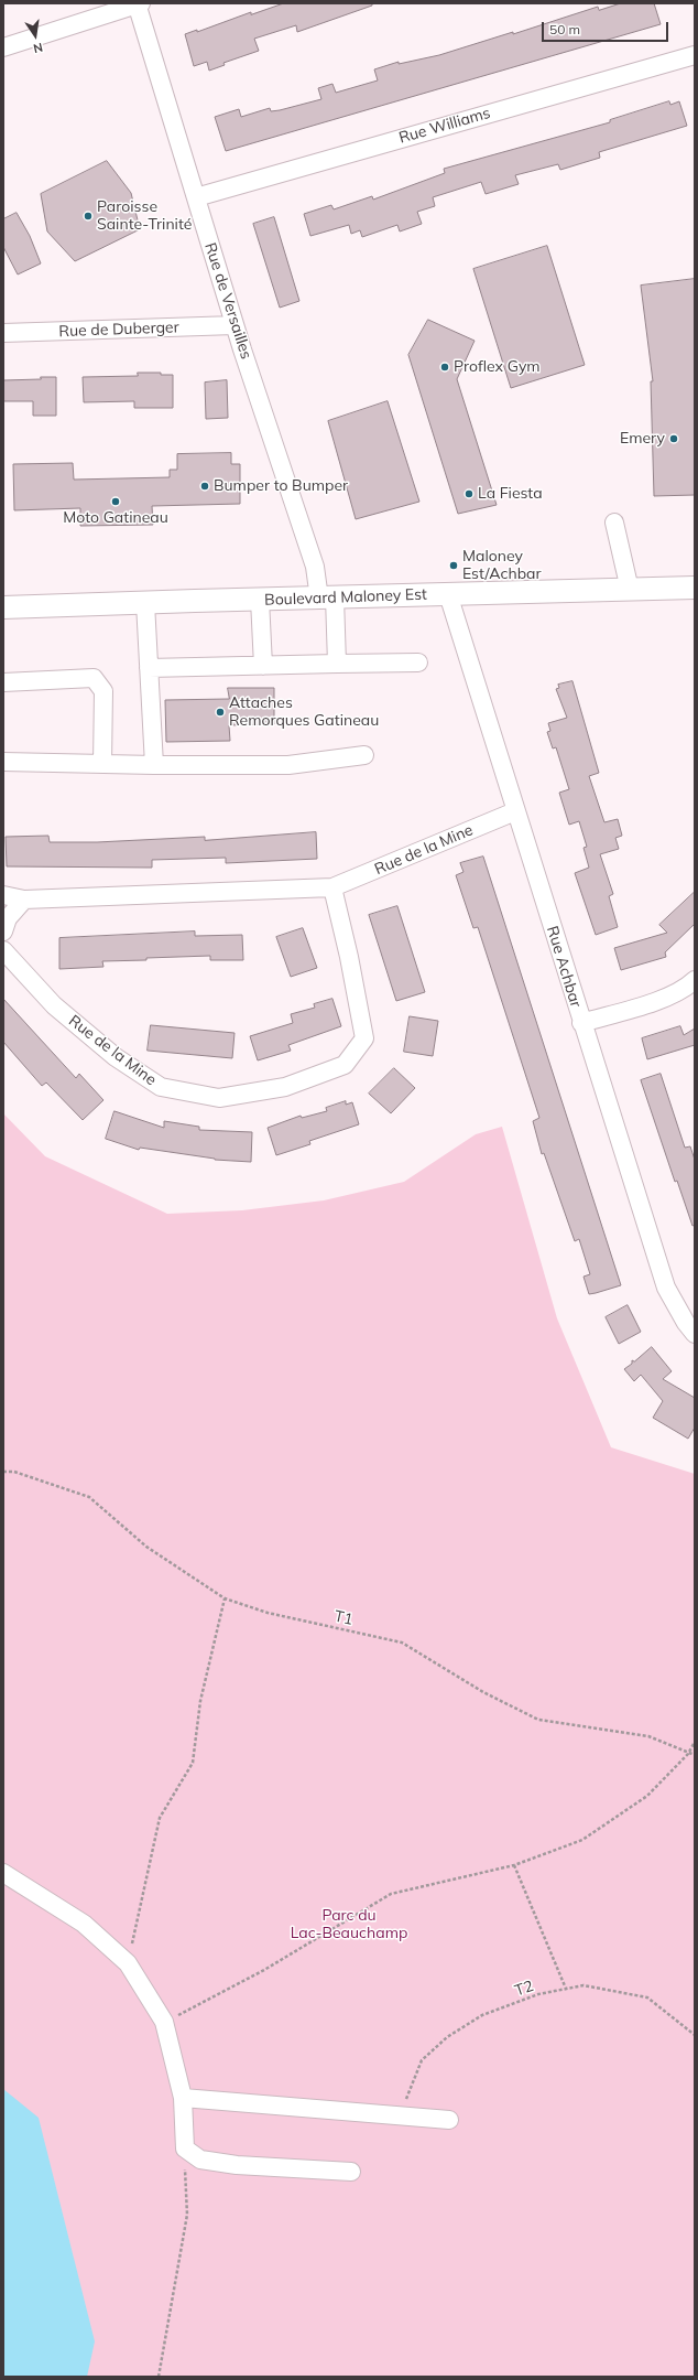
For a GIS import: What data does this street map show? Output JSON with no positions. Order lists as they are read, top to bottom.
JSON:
{
  "streets": {
    "main road": ["Boulevard Maloney Est"],
    "street": [
      "Rue Williams",
      "Rue de Versailles",
      "Rue de Duberger",
      "Rue de la Mine",
      "Rue Achbar"
    ],
    "path": ["T1", "T2"]
  },
  "crossings": [
    ["Rue Williams", "Rue de Versailles"],
    ["Rue de Versailles", "Rue de Duberger"],
    ["Rue de Versailles", "Boulevard Maloney Est"],
    ["Boulevard Maloney Est", "Rue Achbar"],
    ["Rue de la Mine", "Rue Achbar"]
  ],
  "parks": ["Parc du Lac-Beauchamp"],
  "places": [
    "Paroisse Sainte-Trinité",
    "Proflex Gym",
    "Emery",
    "Bumper to Bumper",
    "La Fiesta",
    "Moto Gatineau",
    "Maloney Est/Achbar",
    "Attaches Remorques Gatineau"
  ],
  "scale_bar": "50 m",
  "north": "bottom"
}
